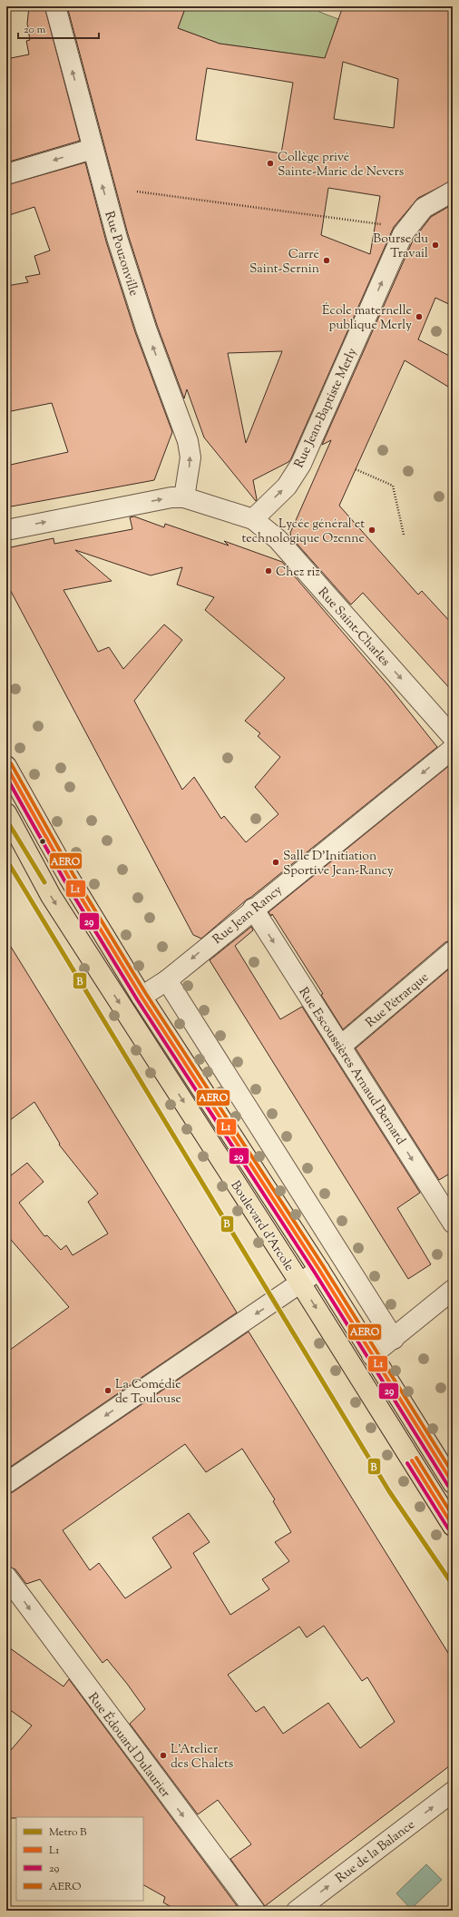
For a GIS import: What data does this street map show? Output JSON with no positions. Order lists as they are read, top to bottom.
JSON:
{
  "streets": {
    "main road": ["Boulevard d'Arcole"],
    "street": [
      "Rue Pouzonville",
      "Rue Jean-Baptiste Merly",
      "Rue Saint-Charles",
      "Rue Jean Rancy",
      "Rue Pétrarque",
      "Rue Escoussières Arnaud Bernard",
      "Rue Édouard Dulaurier",
      "Rue de la Balance"
    ]
  },
  "crossings": [
    ["Rue Jean-Baptiste Merly", "Rue Saint-Charles"],
    ["Rue Jean Rancy", "Rue Escoussières Arnaud Bernard"],
    ["Rue Jean Rancy", "Boulevard d'Arcole"],
    ["Rue Pétrarque", "Rue Escoussières Arnaud Bernard"]
  ],
  "one_way": [
    "Rue Pouzonville",
    "Rue Jean-Baptiste Merly",
    "Rue Saint-Charles",
    "Rue Jean Rancy",
    "Rue Édouard Dulaurier",
    "Rue de la Balance"
  ],
  "places": [
    "Collège privé Sainte-Marie de Nevers",
    "Bourse du Travail",
    "Carré Saint-Sernin",
    "École maternelle publique Merly",
    "Lycée général et technologique Ozenne",
    "Chez riz",
    "Salle D’Initiation Sportive Jean-Rancy",
    "La Comédie de Toulouse",
    "L'Atelier des Chalets"
  ],
  "lines": [
    "transit line AERO",
    "transit line L1",
    "transit line 29",
    "metro line B"
  ],
  "legend": [
    "Metro B",
    "L1",
    "29",
    "AERO"
  ],
  "scale_bar": "20 m"
}
